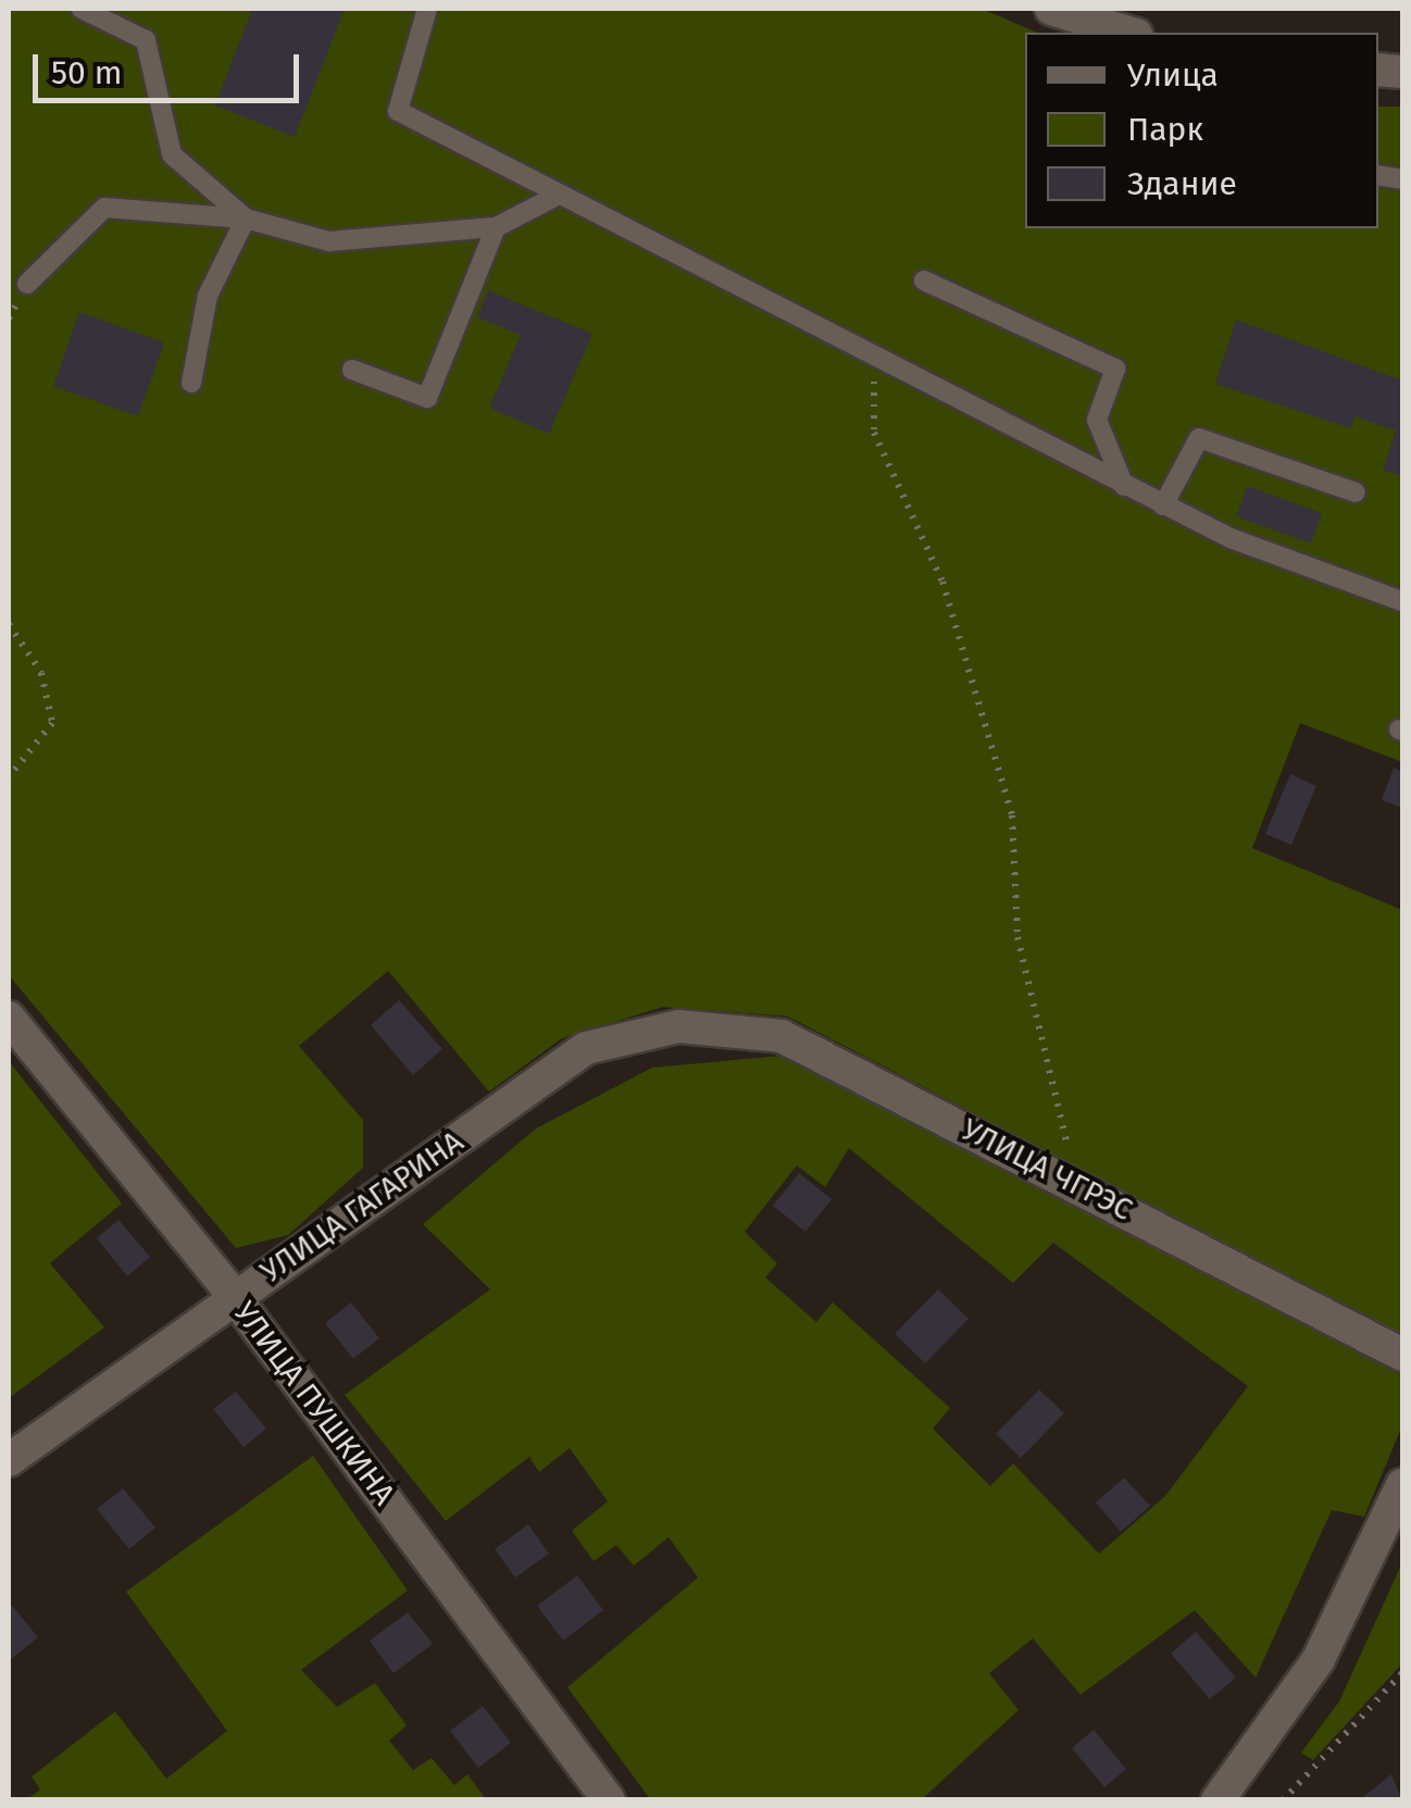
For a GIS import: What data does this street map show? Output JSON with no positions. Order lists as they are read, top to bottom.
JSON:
{
  "streets": {
    "street": ["УЛИЦА ЧГРЭС", "УЛИЦА ГАГАРИНА", "УЛИЦА ПУШКИНА"]
  },
  "crossings": [
    ["УЛИЦА ЧГРЭС", "УЛИЦА ГАГАРИНА"],
    ["УЛИЦА ГАГАРИНА", "УЛИЦА ПУШКИНА"]
  ],
  "legend": ["Улица", "Парк", "Здание"],
  "scale_bar": "50 m"
}
